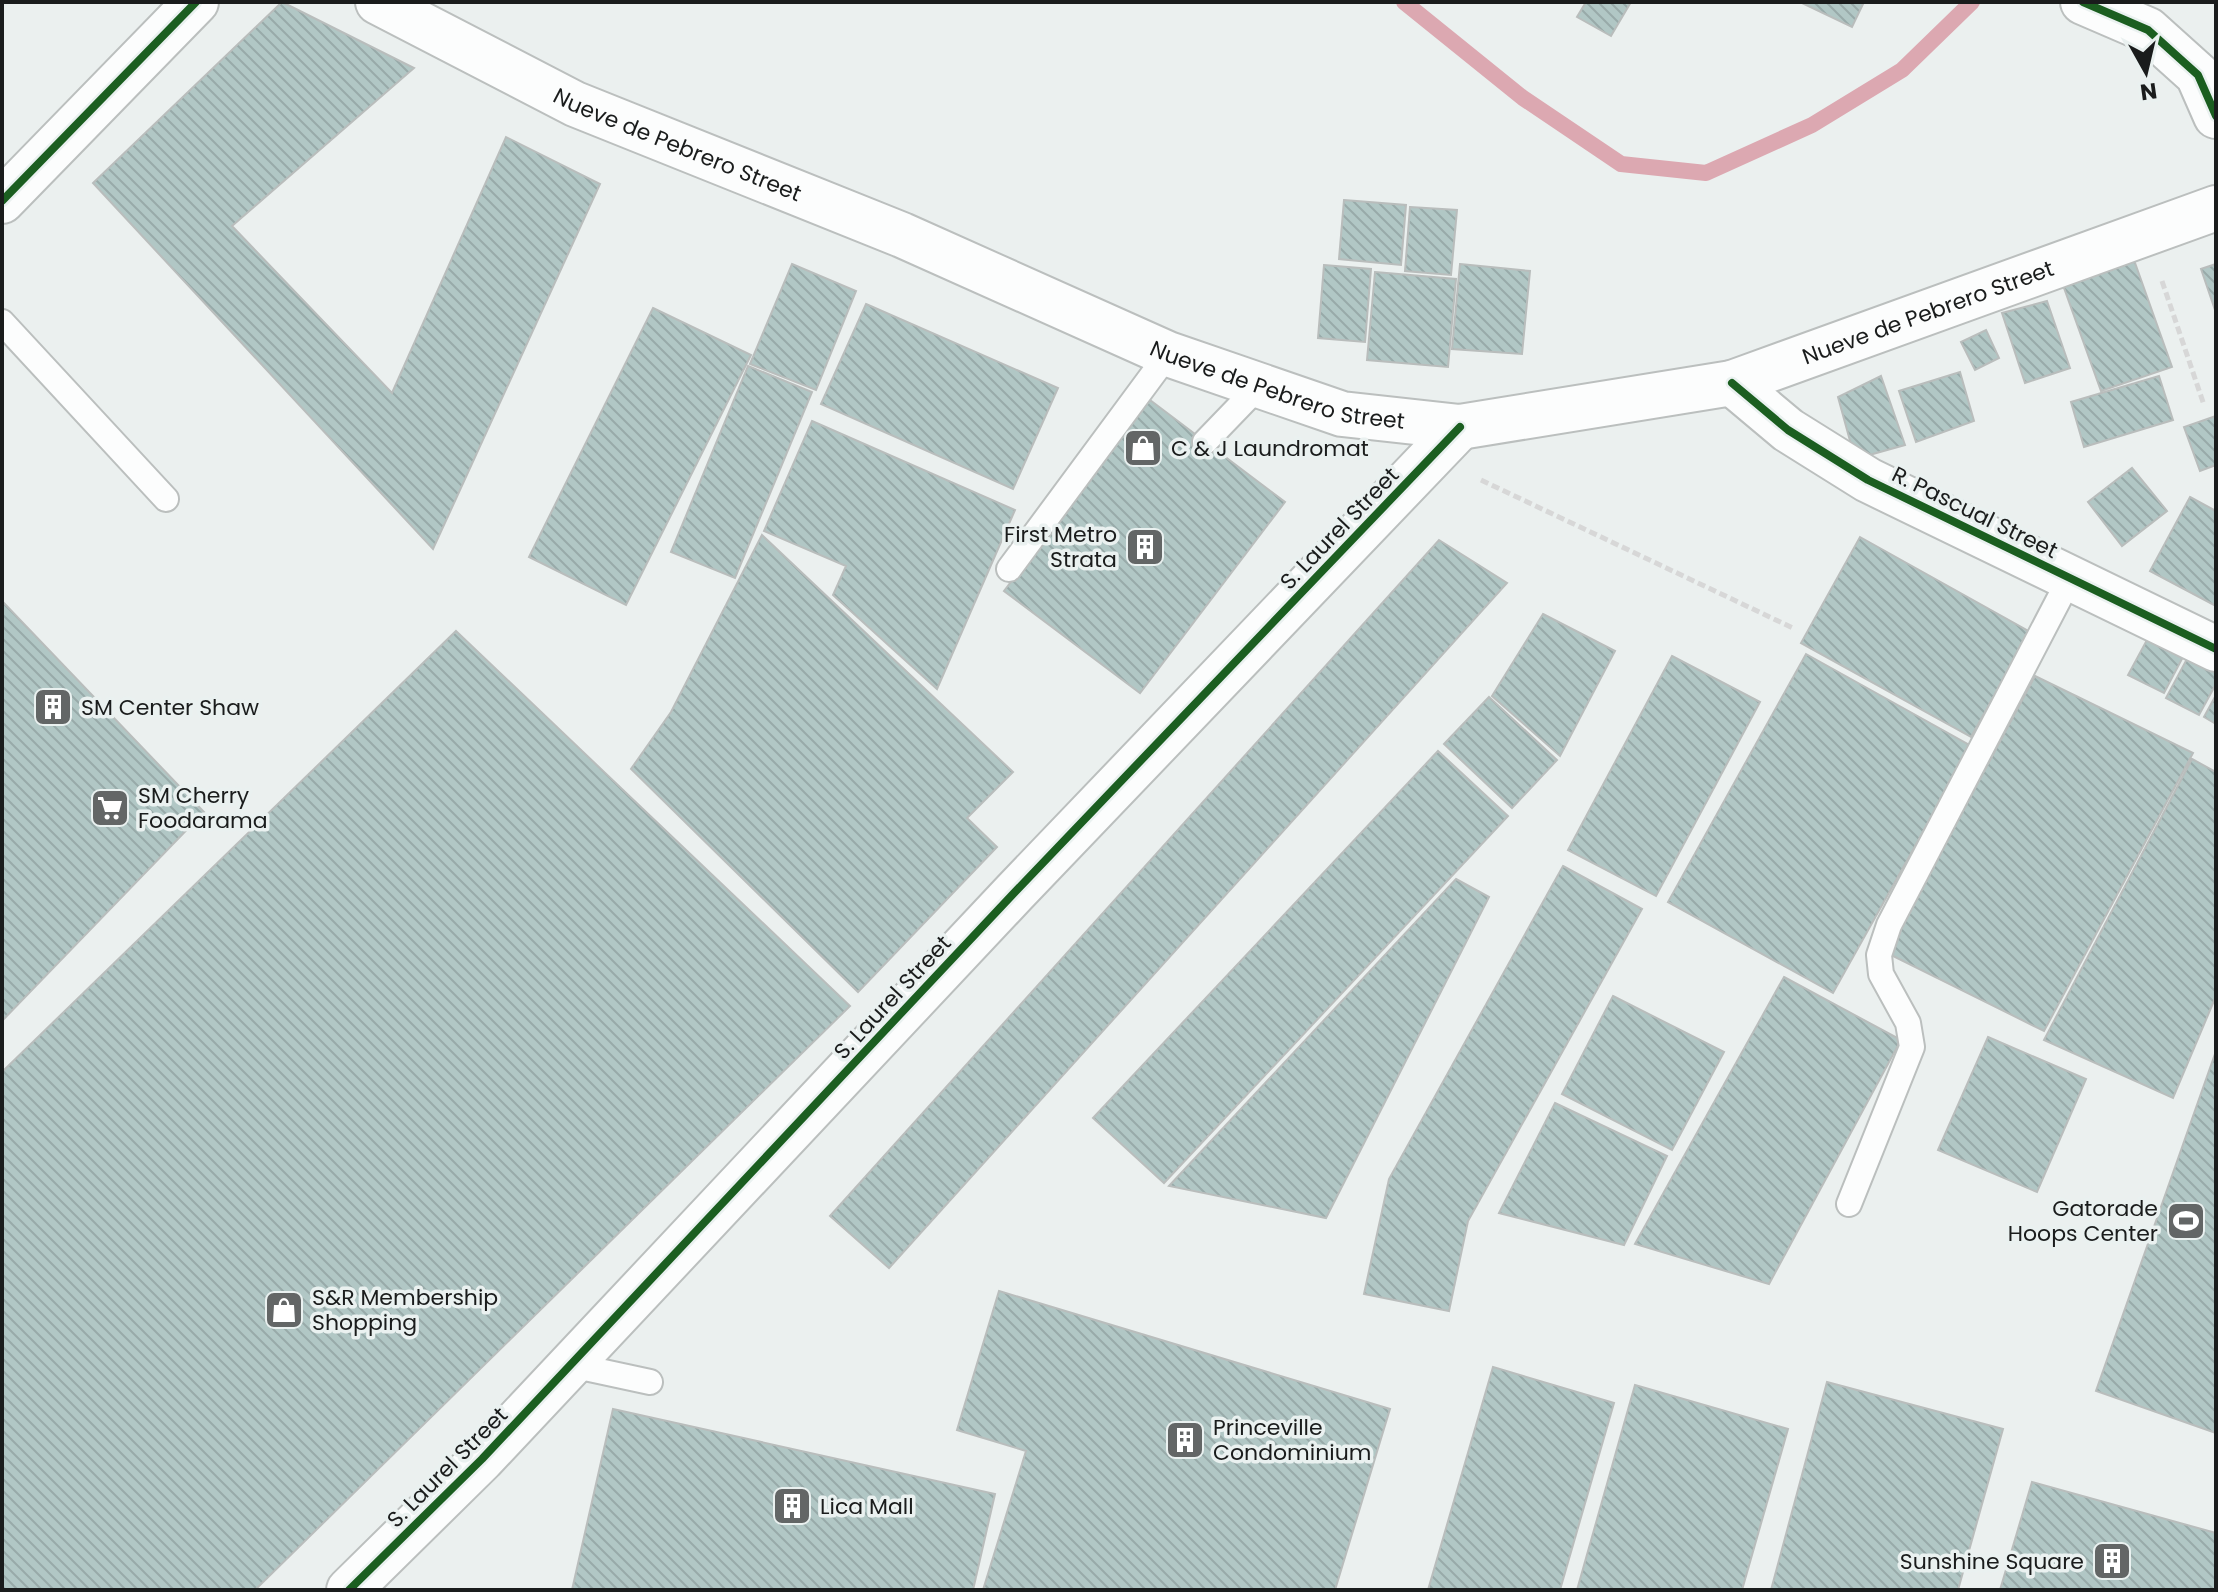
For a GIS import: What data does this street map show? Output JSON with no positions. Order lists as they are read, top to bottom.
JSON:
{
  "streets": {
    "street": ["Nueve de Pebrero Street", "R. Pascual Street", "S. Laurel Street"]
  },
  "crossings": [
    ["Nueve de Pebrero Street", "R. Pascual Street"],
    ["Nueve de Pebrero Street", "S. Laurel Street"]
  ],
  "places": {
    "shop": ["C & J Laundromat", "S&R Membership Shopping"],
    "building": [
      "First Metro Strata",
      "SM Center Shaw",
      "Princeville Condominium",
      "Lica Mall",
      "Sunshine Square"
    ],
    "supermarket": ["SM Cherry Foodarama"],
    "sports": ["Gatorade Hoops Center"]
  },
  "north": "bottom"
}
